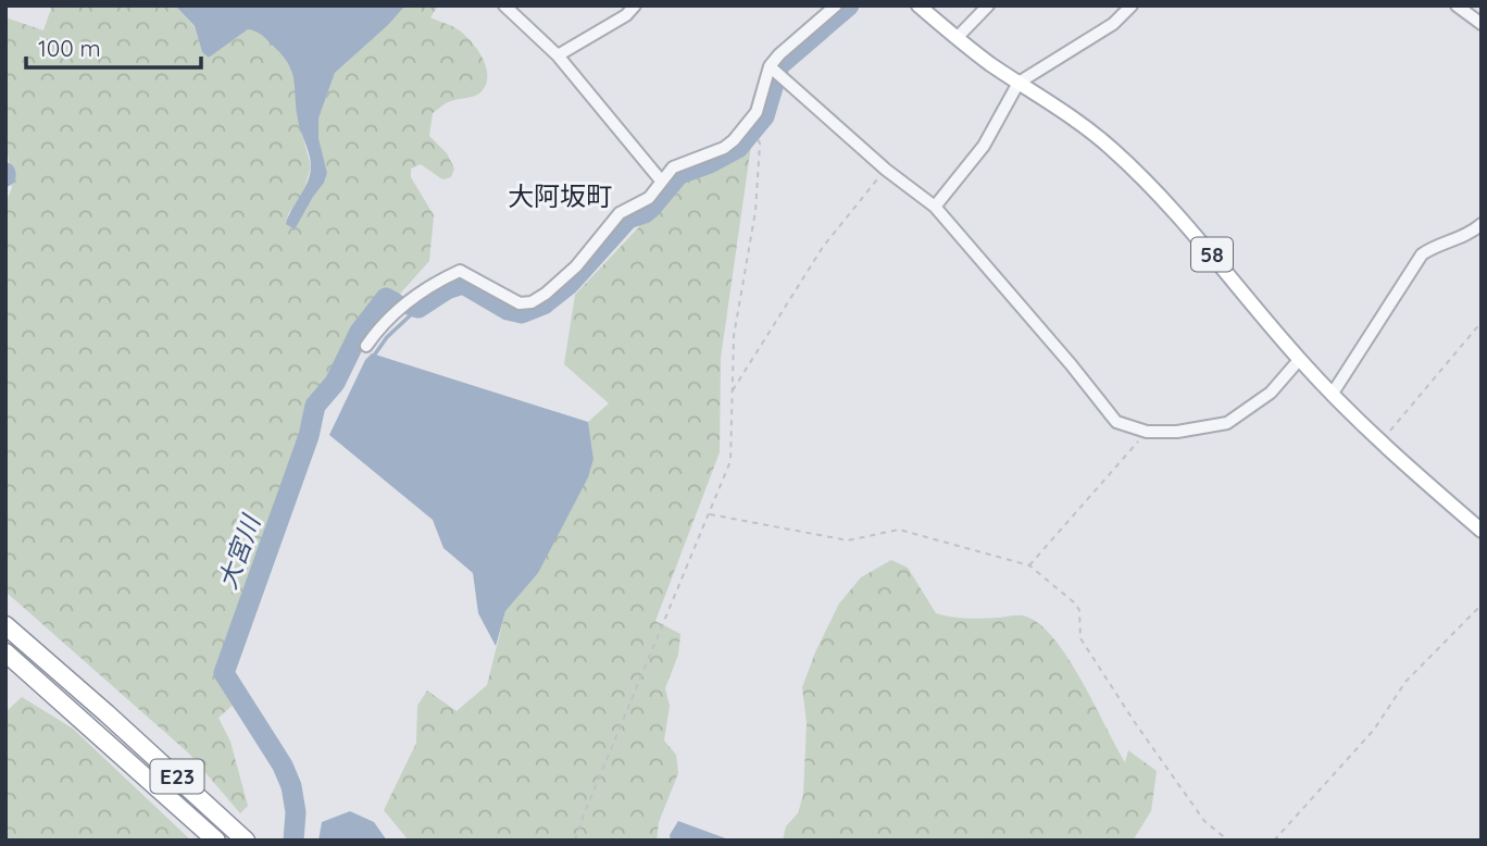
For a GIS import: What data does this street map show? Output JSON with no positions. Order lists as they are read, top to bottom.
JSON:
{
  "streets": {
    "highway": ["E23"],
    "main road": ["58"]
  },
  "districts": ["大阿坂町"],
  "water": ["大宮川"],
  "scale_bar": "100 m"
}
